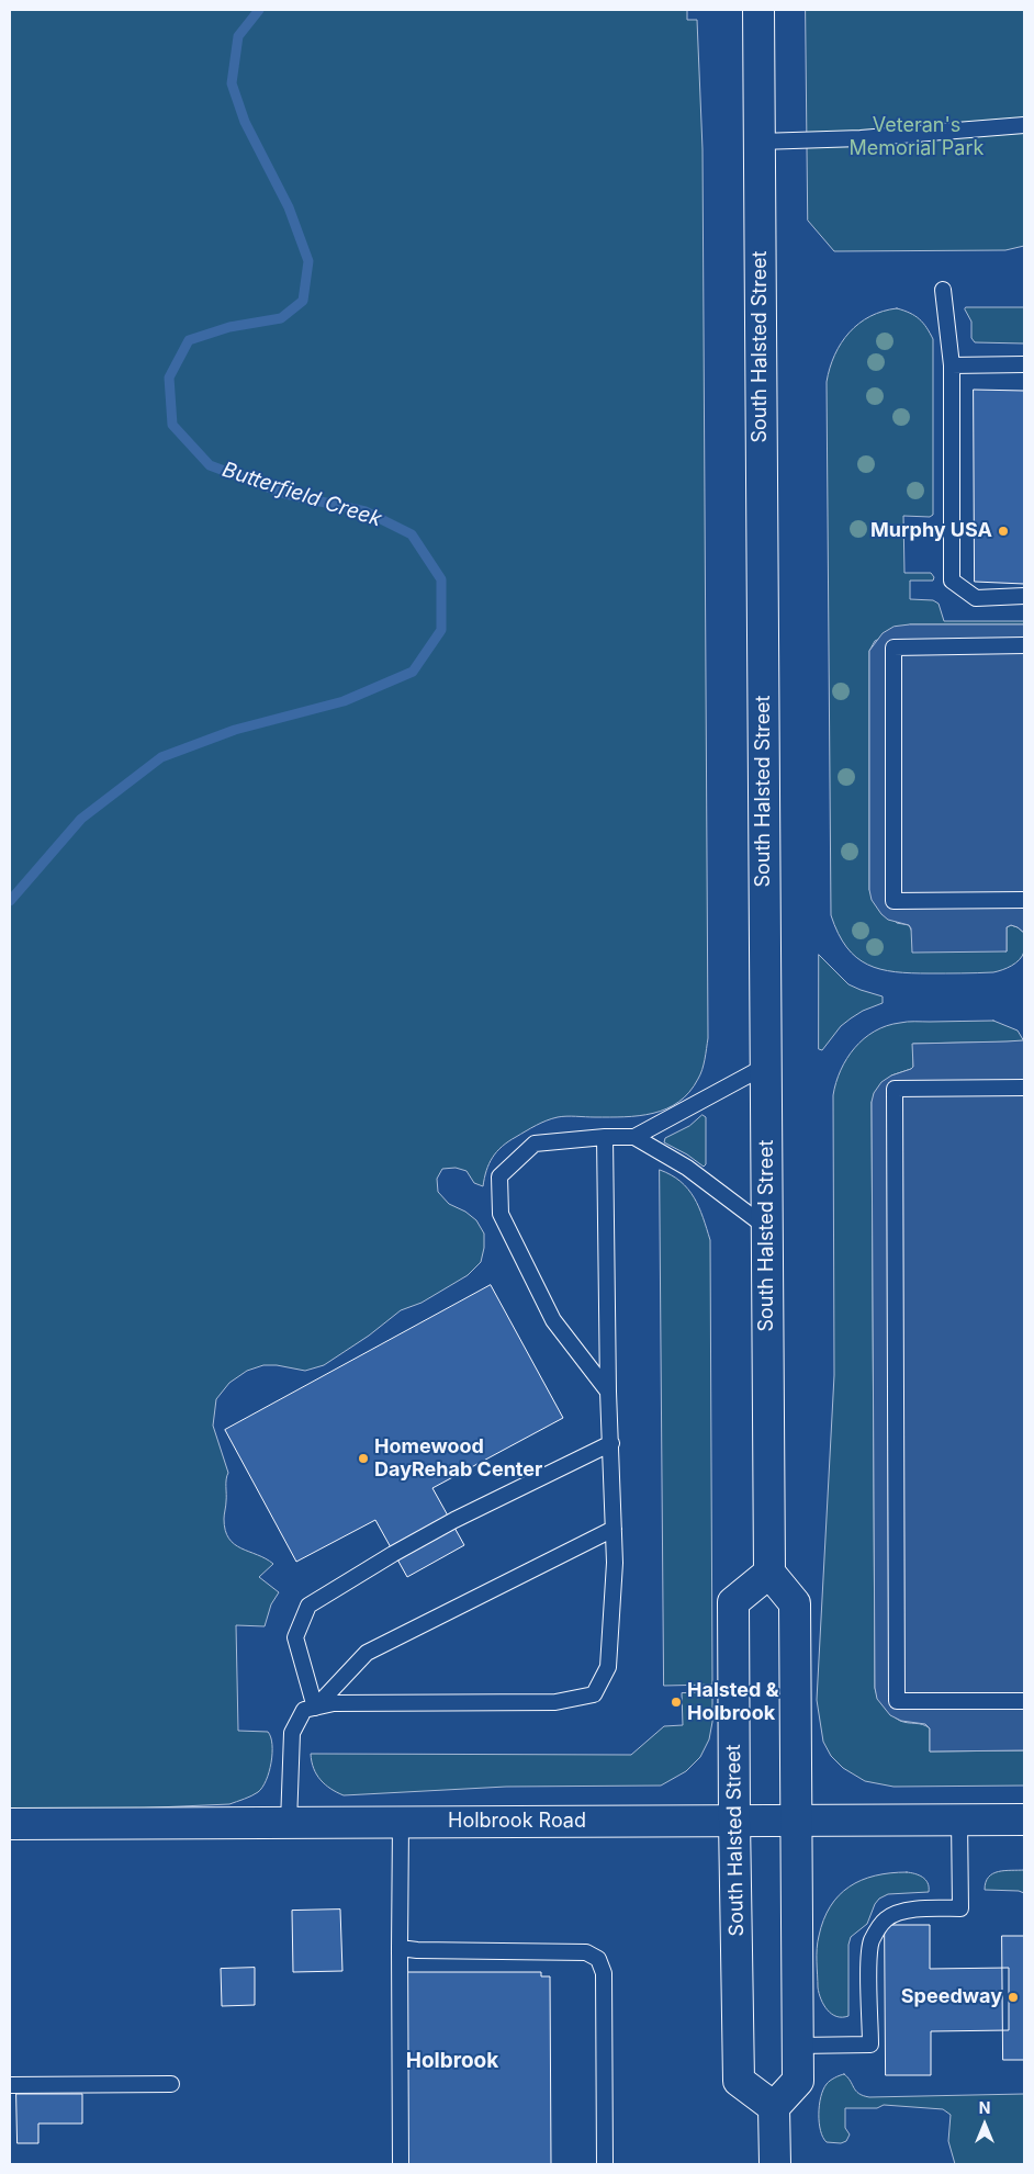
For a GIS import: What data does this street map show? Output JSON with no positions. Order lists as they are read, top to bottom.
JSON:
{
  "streets": {
    "main road": ["South Halsted Street", "Holbrook Road"]
  },
  "crossings": [
    ["South Halsted Street", "Holbrook Road"]
  ],
  "districts": ["Holbrook"],
  "water": ["Butterfield Creek"],
  "parks": ["Veteran's Memorial Park"],
  "places": [
    "Murphy USA",
    "Homewood DayRehab Center",
    "Halsted & Holbrook",
    "Speedway"
  ],
  "north": "top"
}
